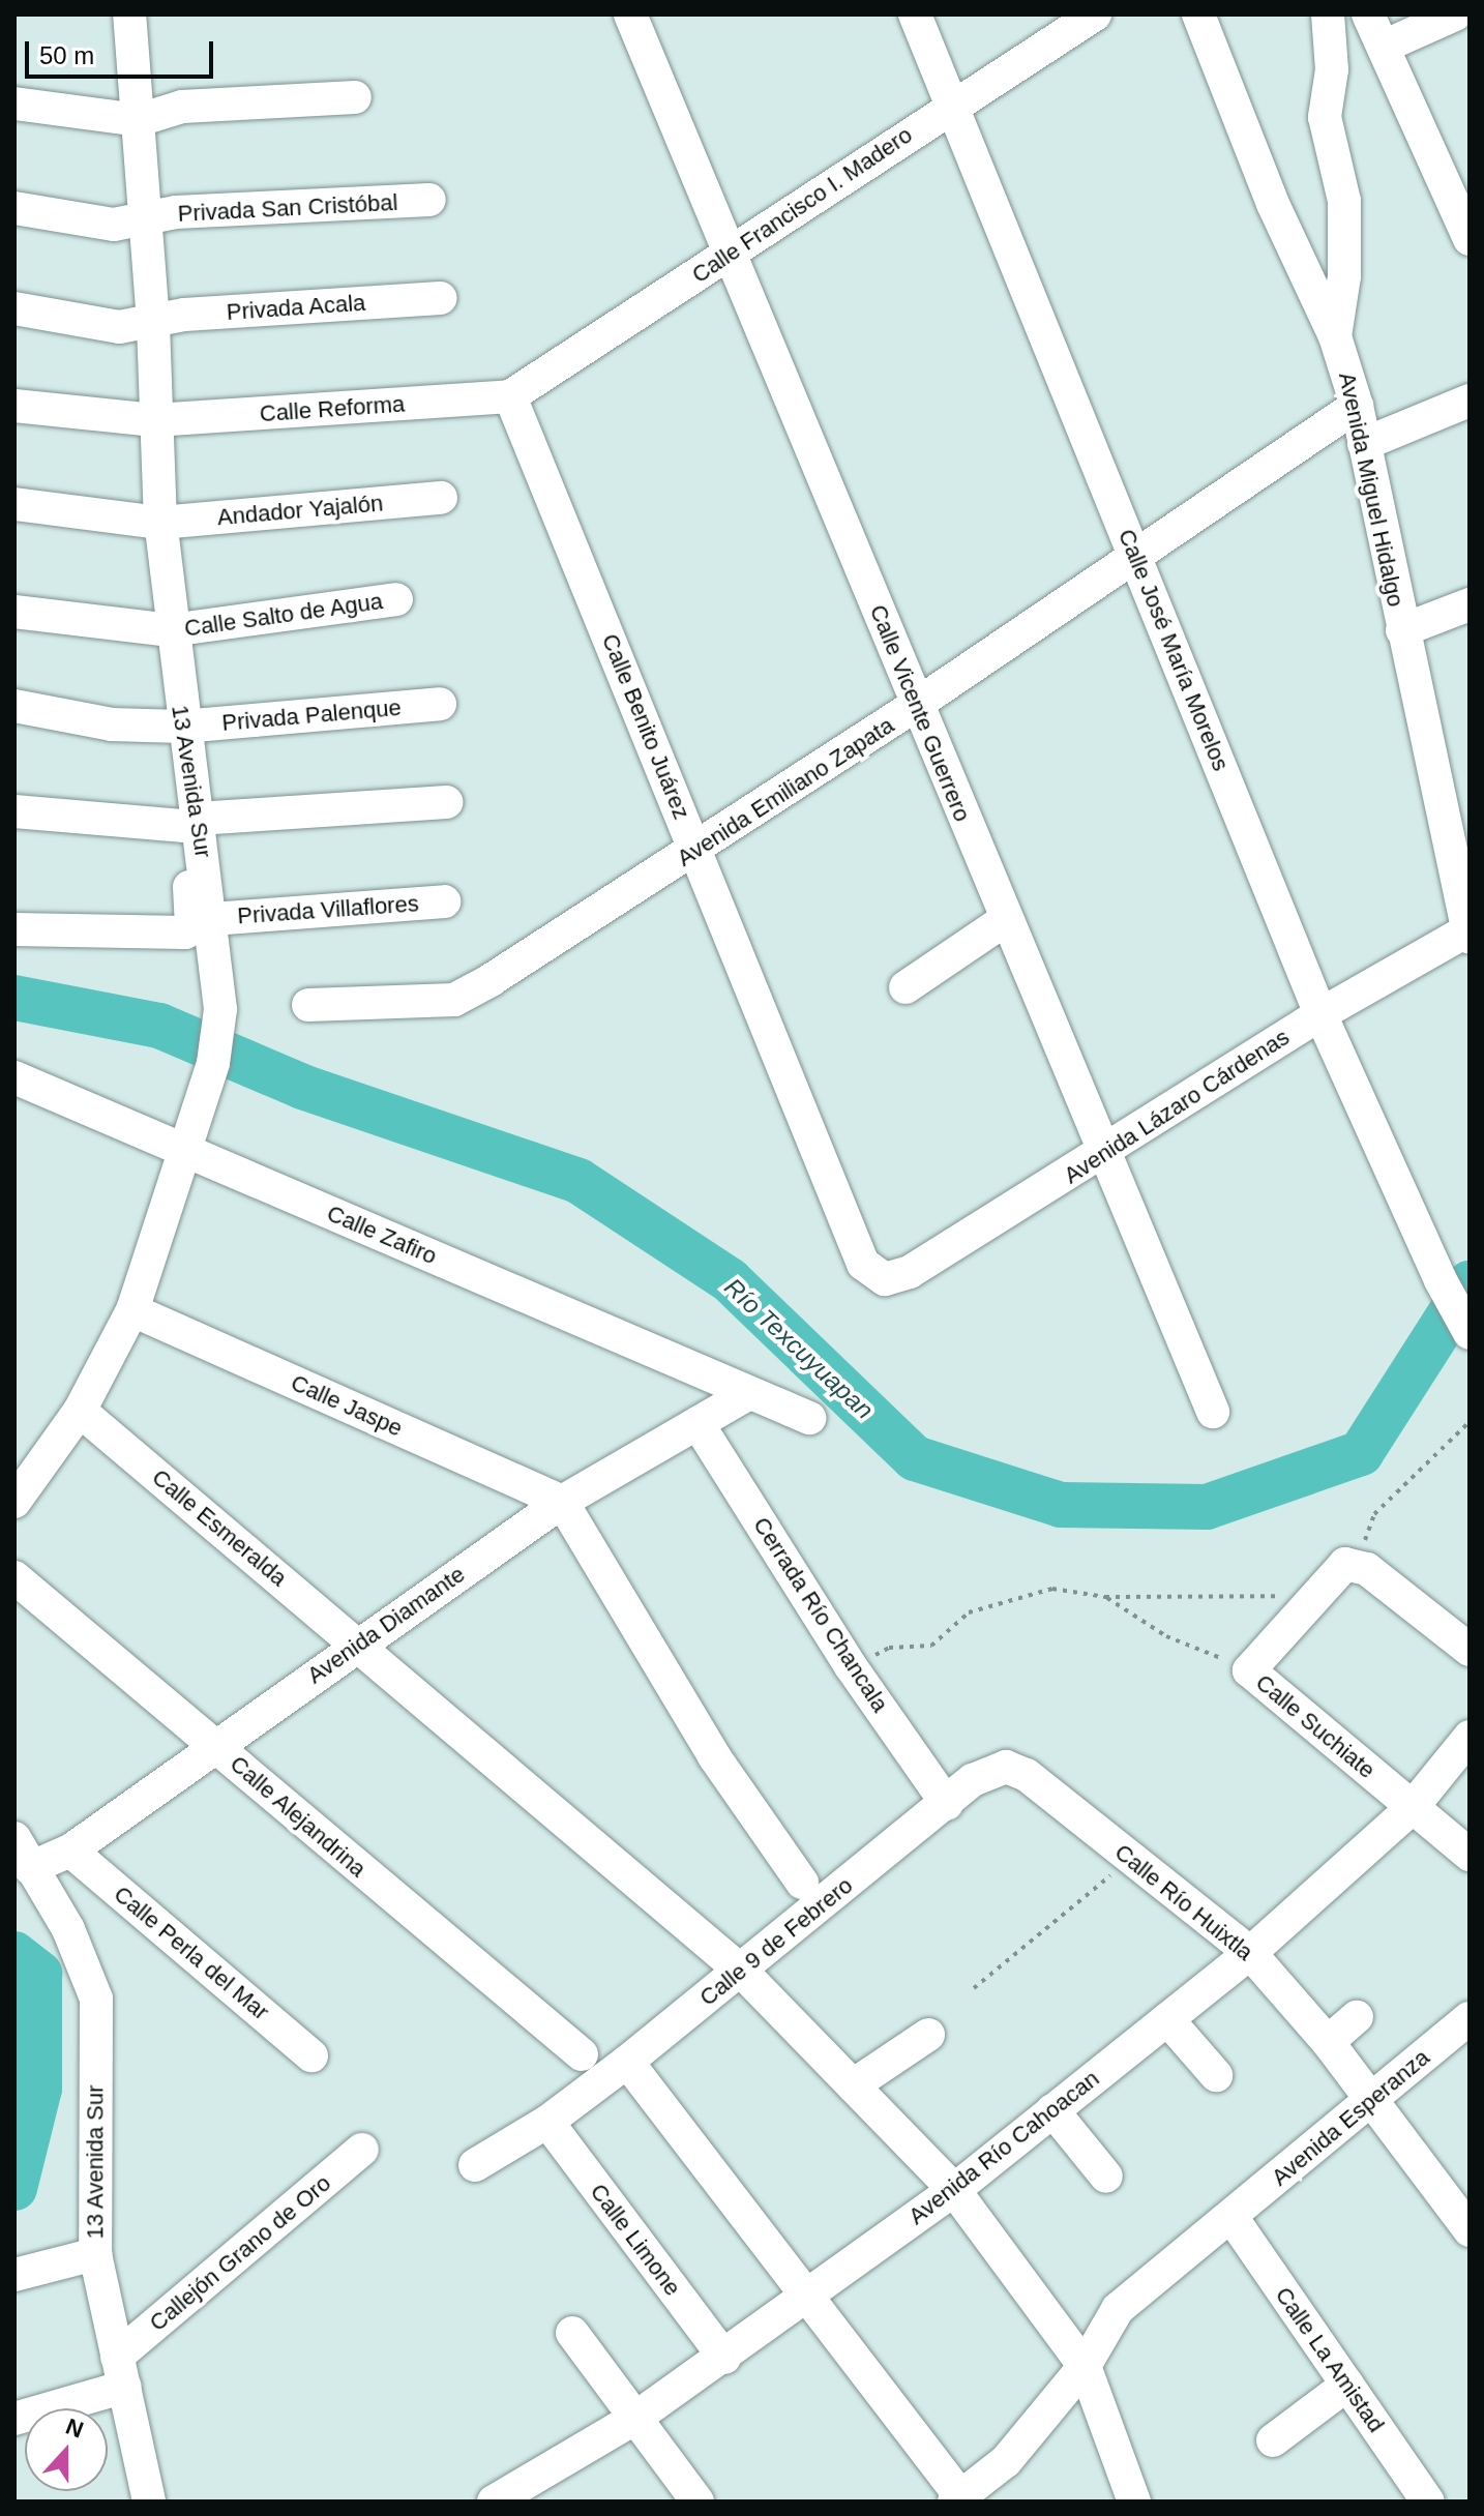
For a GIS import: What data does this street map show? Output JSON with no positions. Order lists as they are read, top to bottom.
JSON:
{
  "streets": {
    "street": [
      "Calle Francisco I. Madero",
      "Privada San Cristóbal",
      "Privada Acala",
      "Calle Reforma",
      "Avenida Miguel Hidalgo",
      "Andador Yajalón",
      "Calle Salto de Agua",
      "Calle José María Morelos",
      "Calle Vicente Guerrero",
      "Privada Palenque",
      "Calle Benito Juárez",
      "13 Avenida Sur",
      "Avenida Emiliano Zapata",
      "Privada Villaflores",
      "Avenida Lázaro Cárdenas",
      "Calle Zafiro",
      "Calle Jaspe",
      "Calle Esmeralda",
      "Cerrada Río Chancala",
      "Avenida Diamante",
      "Calle Suchiate",
      "Calle Alejandrina",
      "Calle Río Huixtla",
      "Calle 9 de Febrero",
      "Calle Perla del Mar",
      "Avenida Esperanza",
      "Avenida Río Cahoacan",
      "Calle Limone",
      "Callejón Grano de Oro",
      "Calle La Amistad"
    ]
  },
  "crossings": [
    ["Calle Francisco I. Madero", "Calle Reforma"],
    ["Calle Francisco I. Madero", "Calle José María Morelos"],
    ["Calle Francisco I. Madero", "Calle Vicente Guerrero"],
    ["Calle Francisco I. Madero", "Calle Benito Juárez"],
    ["Privada San Cristóbal", "13 Avenida Sur"],
    ["Privada Acala", "13 Avenida Sur"],
    ["Calle Reforma", "Calle Benito Juárez"],
    ["Calle Reforma", "13 Avenida Sur"],
    ["Avenida Miguel Hidalgo", "Avenida Emiliano Zapata"],
    ["Avenida Miguel Hidalgo", "Avenida Lázaro Cárdenas"],
    ["Andador Yajalón", "13 Avenida Sur"],
    ["Calle Salto de Agua", "13 Avenida Sur"],
    ["Calle José María Morelos", "Avenida Emiliano Zapata"],
    ["Calle José María Morelos", "Avenida Lázaro Cárdenas"],
    ["Calle Vicente Guerrero", "Avenida Emiliano Zapata"],
    ["Calle Vicente Guerrero", "Avenida Lázaro Cárdenas"],
    ["Privada Palenque", "13 Avenida Sur"],
    ["Calle Benito Juárez", "Avenida Emiliano Zapata"],
    ["Calle Benito Juárez", "Avenida Lázaro Cárdenas"],
    ["13 Avenida Sur", "Privada Villaflores"],
    ["13 Avenida Sur", "Calle Zafiro"],
    ["13 Avenida Sur", "Calle Jaspe"],
    ["13 Avenida Sur", "Calle Esmeralda"],
    ["13 Avenida Sur", "Avenida Diamante"],
    ["13 Avenida Sur", "Callejón Grano de Oro"],
    ["Calle Zafiro", "Avenida Diamante"],
    ["Calle Jaspe", "Avenida Diamante"],
    ["Calle Esmeralda", "Avenida Diamante"],
    ["Calle Esmeralda", "Calle 9 de Febrero"],
    ["Calle Esmeralda", "Avenida Esperanza"],
    ["Calle Esmeralda", "Avenida Río Cahoacan"],
    ["Cerrada Río Chancala", "Avenida Diamante"],
    ["Cerrada Río Chancala", "Calle 9 de Febrero"],
    ["Avenida Diamante", "Calle Alejandrina"],
    ["Avenida Diamante", "Calle Perla del Mar"],
    ["Calle Suchiate", "Avenida Río Cahoacan"],
    ["Calle Río Huixtla", "Calle 9 de Febrero"],
    ["Calle Río Huixtla", "Avenida Esperanza"],
    ["Calle Río Huixtla", "Avenida Río Cahoacan"],
    ["Calle 9 de Febrero", "Calle Limone"],
    ["Avenida Esperanza", "Calle La Amistad"],
    ["Avenida Río Cahoacan", "Calle Limone"]
  ],
  "water": ["Río Texcuyuapan"],
  "scale_bar": "50 m",
  "north": "top"
}
